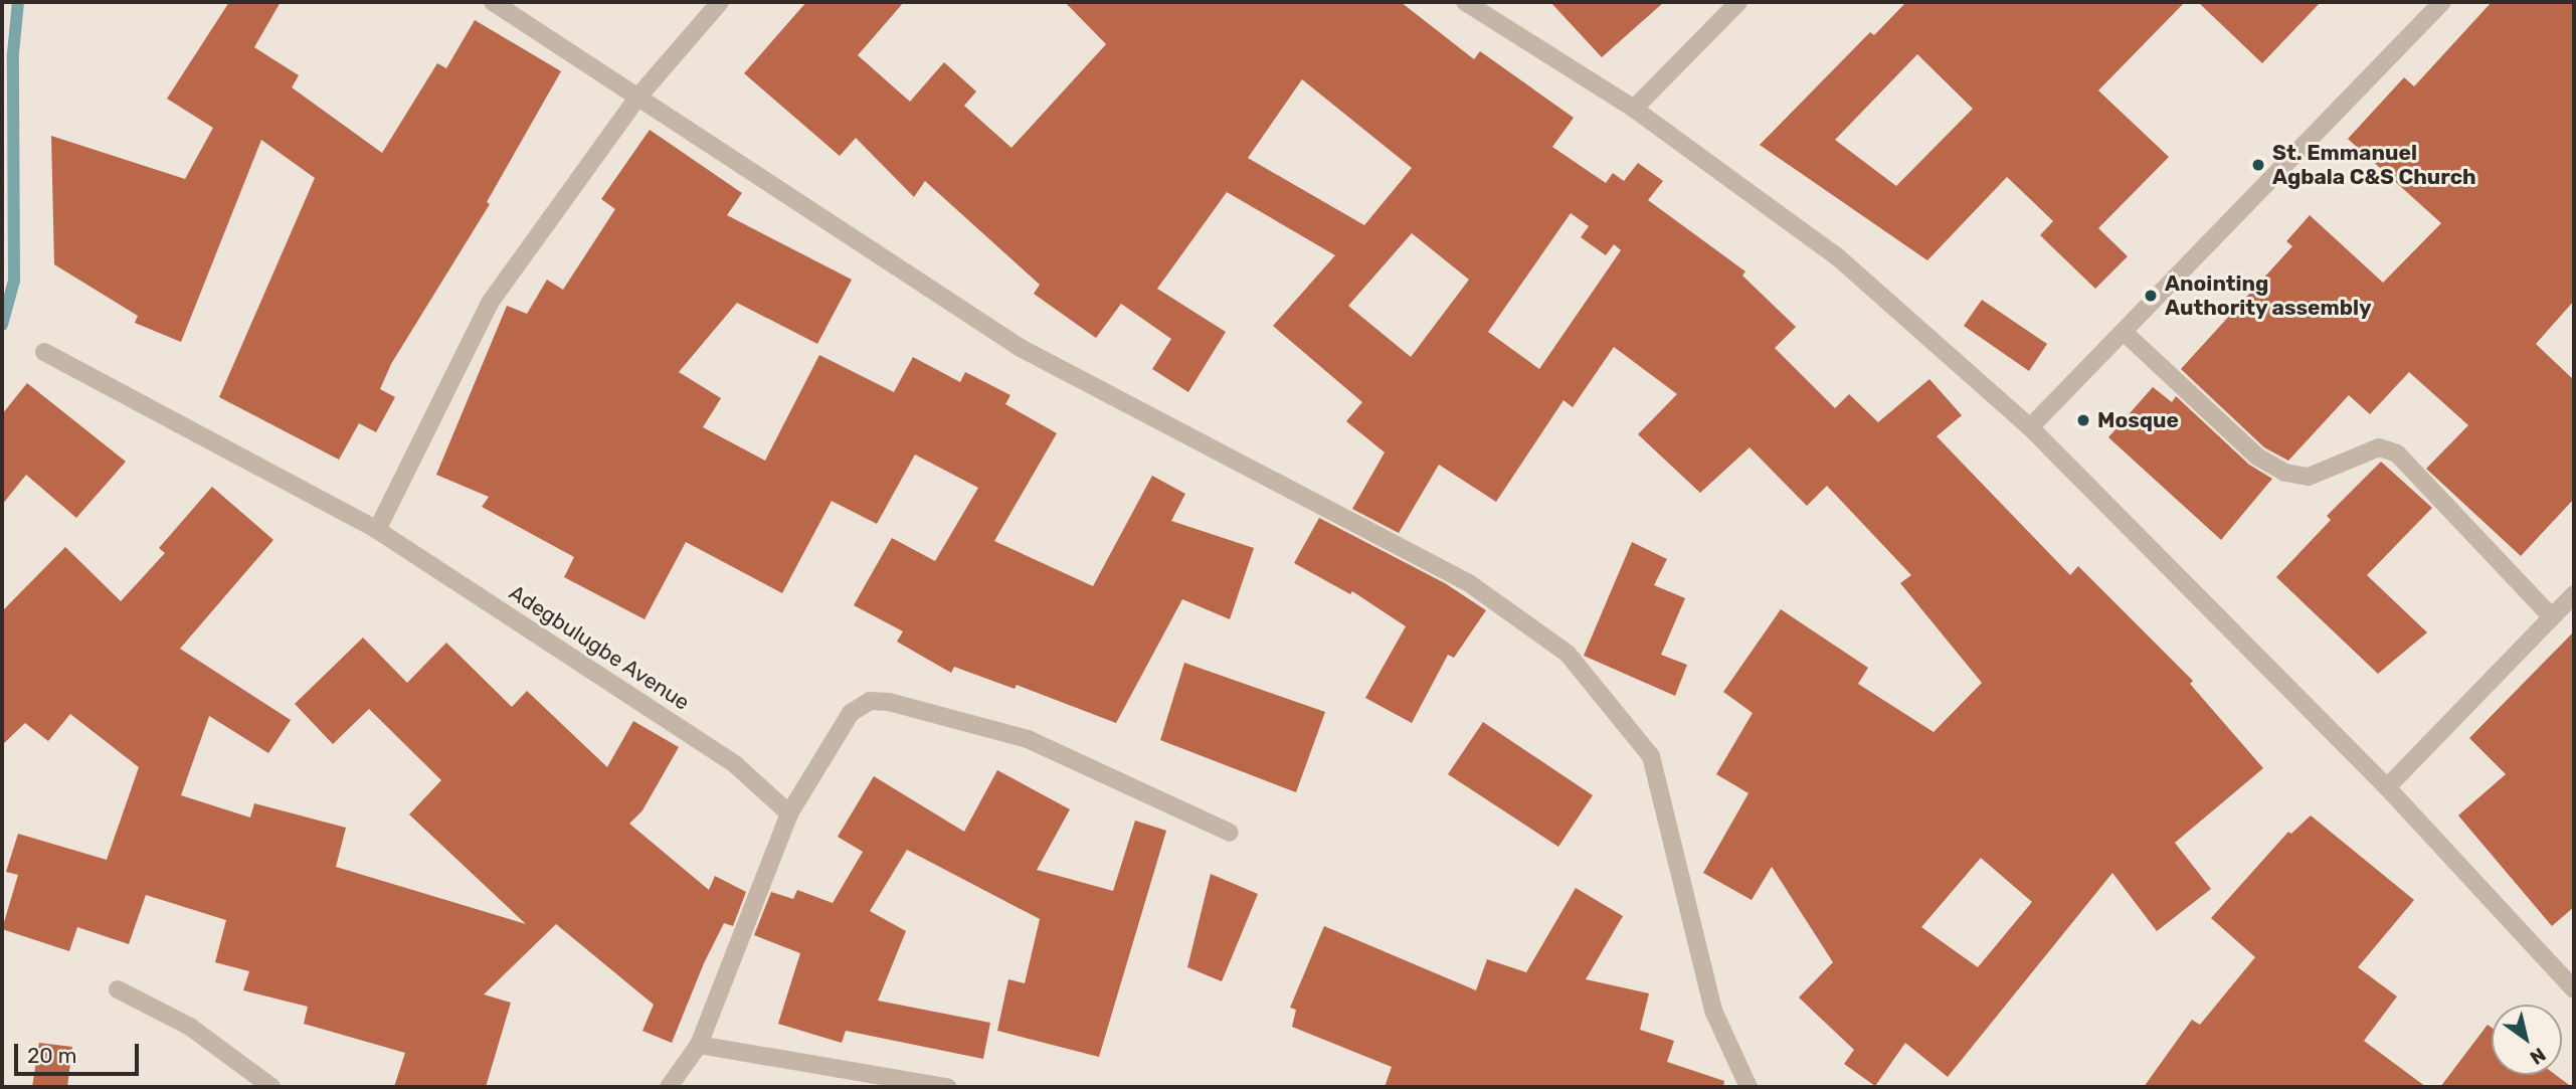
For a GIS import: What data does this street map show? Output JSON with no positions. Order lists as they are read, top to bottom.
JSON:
{
  "streets": {
    "street": ["Adegbulugbe Avenue"]
  },
  "places": ["St. Emmanuel Agbala C&S Church", "Anointing Authority assembly", "Mosque"],
  "scale_bar": "20 m",
  "north": "bottom right"
}
